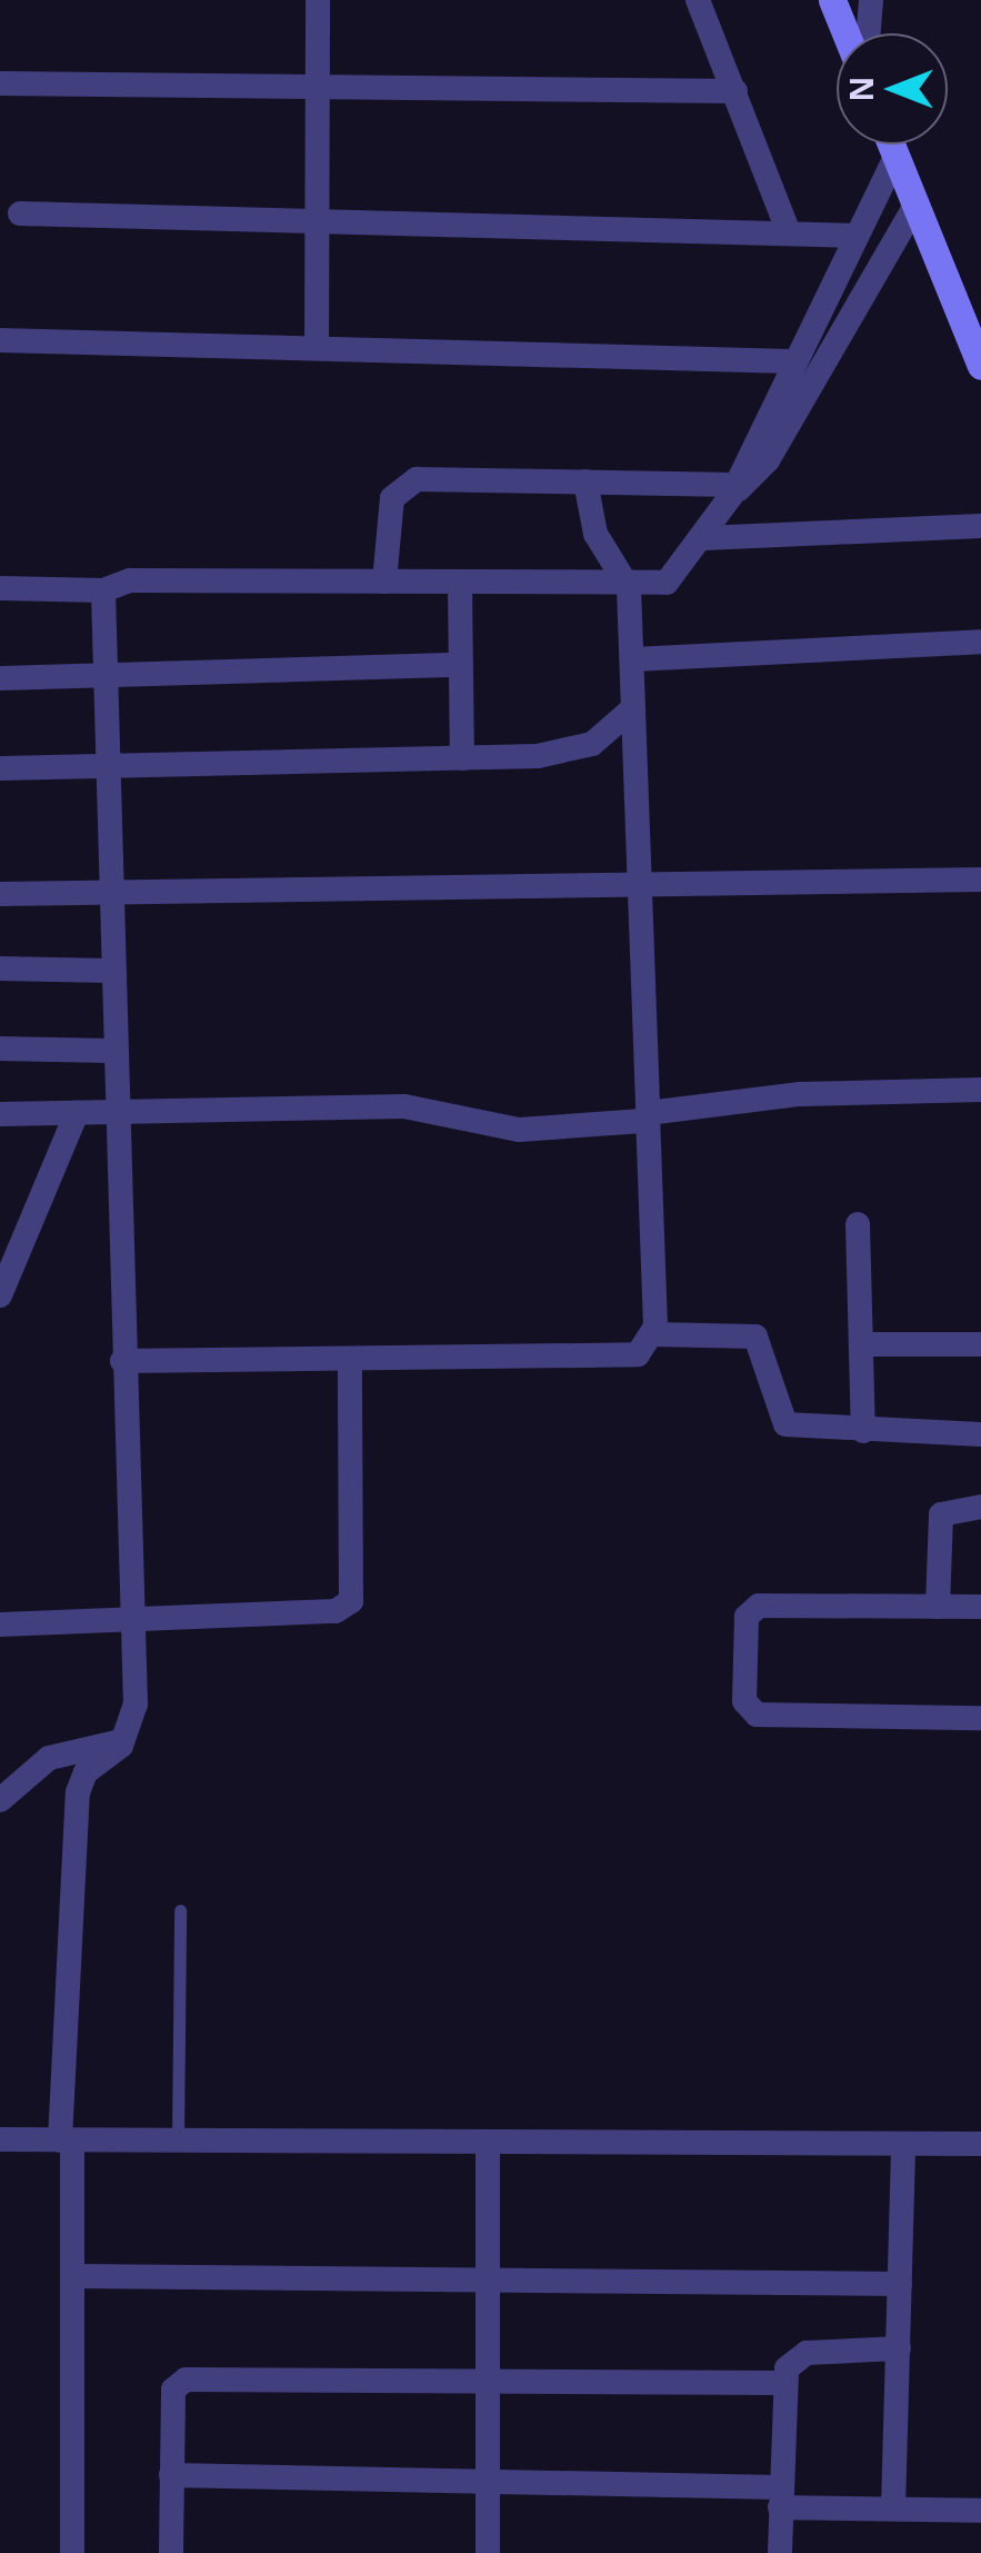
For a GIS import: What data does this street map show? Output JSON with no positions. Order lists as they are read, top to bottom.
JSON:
{
  "north": "left"
}
